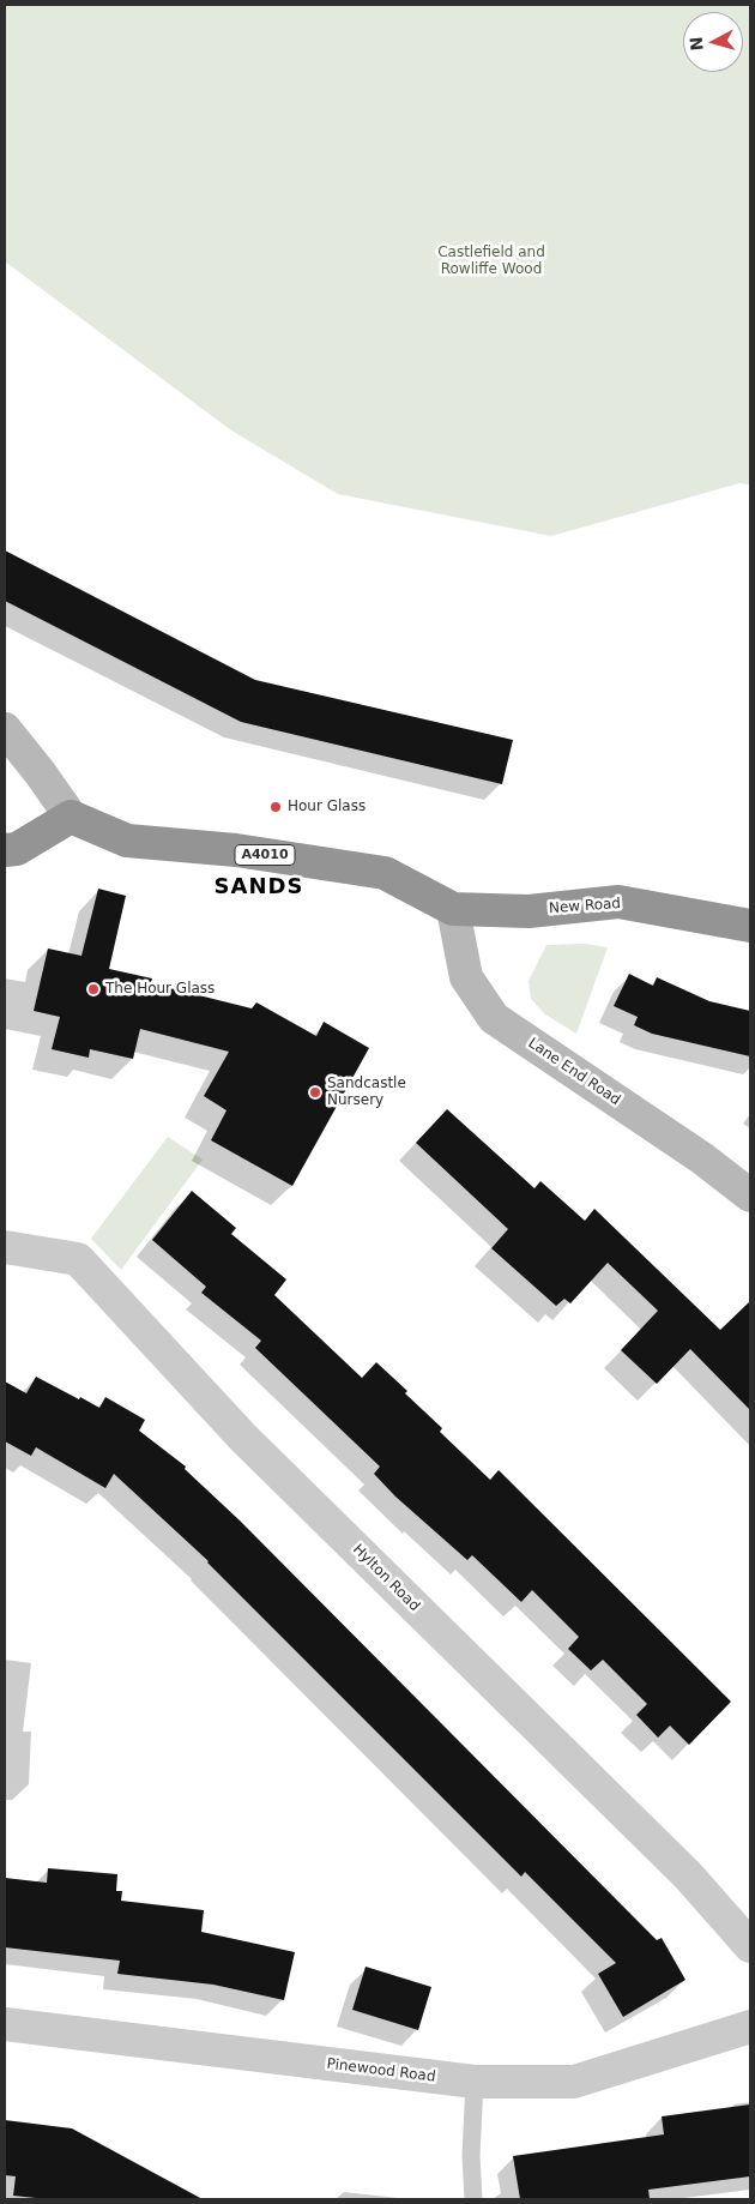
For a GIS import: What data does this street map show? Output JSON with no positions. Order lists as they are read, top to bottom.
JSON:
{
  "streets": {
    "highway": ["A4010", "New Road"],
    "street": ["Lane End Road", "Hylton Road", "Pinewood Road"]
  },
  "crossings": [
    ["A4010", "New Road"],
    ["A4010", "Lane End Road"],
    ["New Road", "Lane End Road"]
  ],
  "districts": ["SANDS"],
  "parks": ["Castlefield and Rowliffe Wood"],
  "places": ["Hour Glass", "The Hour Glass", "Sandcastle Nursery"],
  "north": "left"
}
